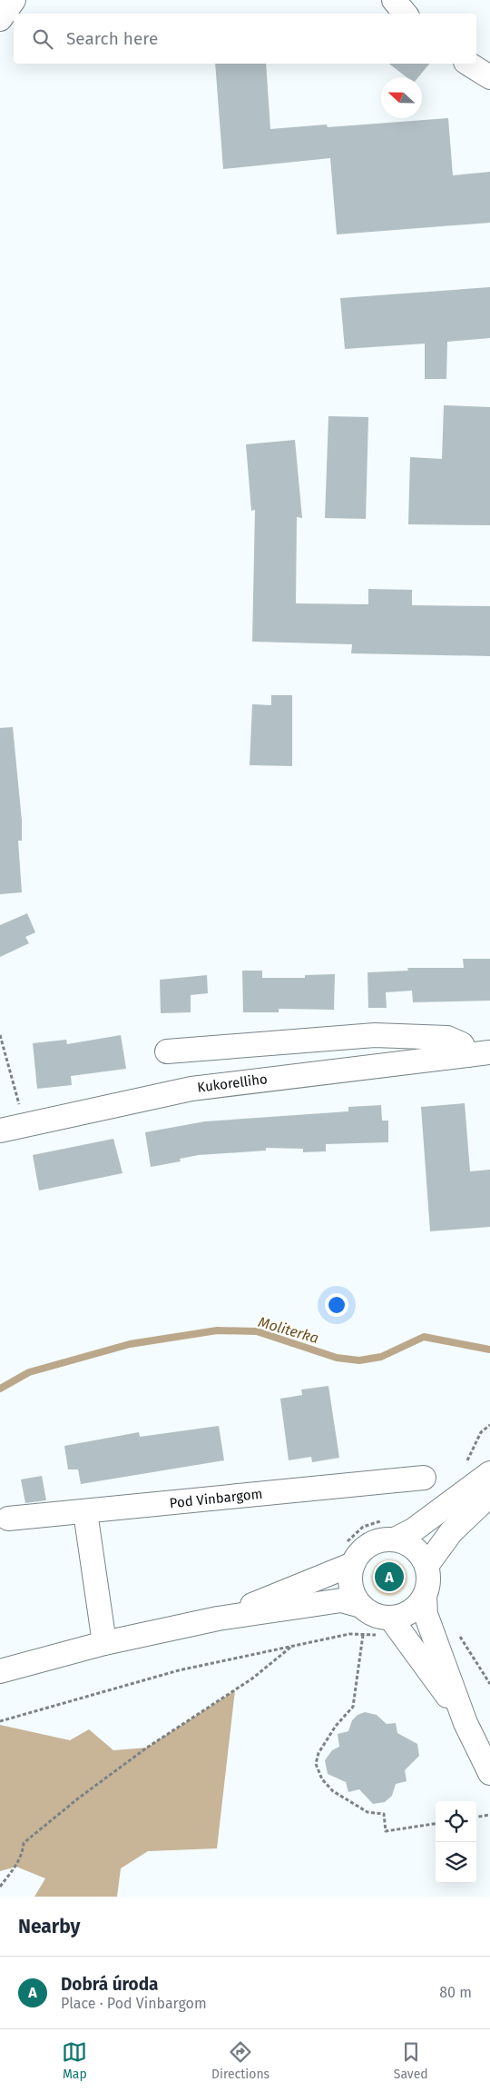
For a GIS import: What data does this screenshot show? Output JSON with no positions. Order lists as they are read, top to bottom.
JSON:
{
  "streets": {
    "street": ["Kukorelliho", "Pod Vinbargom"]
  },
  "water": ["Moliterka"],
  "north": "left",
  "page": {
    "search": "Search here",
    "pins": "A",
    "heading": "Nearby",
    "list": [
      {
        "mark": "A",
        "name": "Dobrá úroda",
        "note": "Place · Pod Vinbargom",
        "value": "80 m"
      }
    ],
    "nav": ["Map", "Directions", "Saved"]
  }
}
